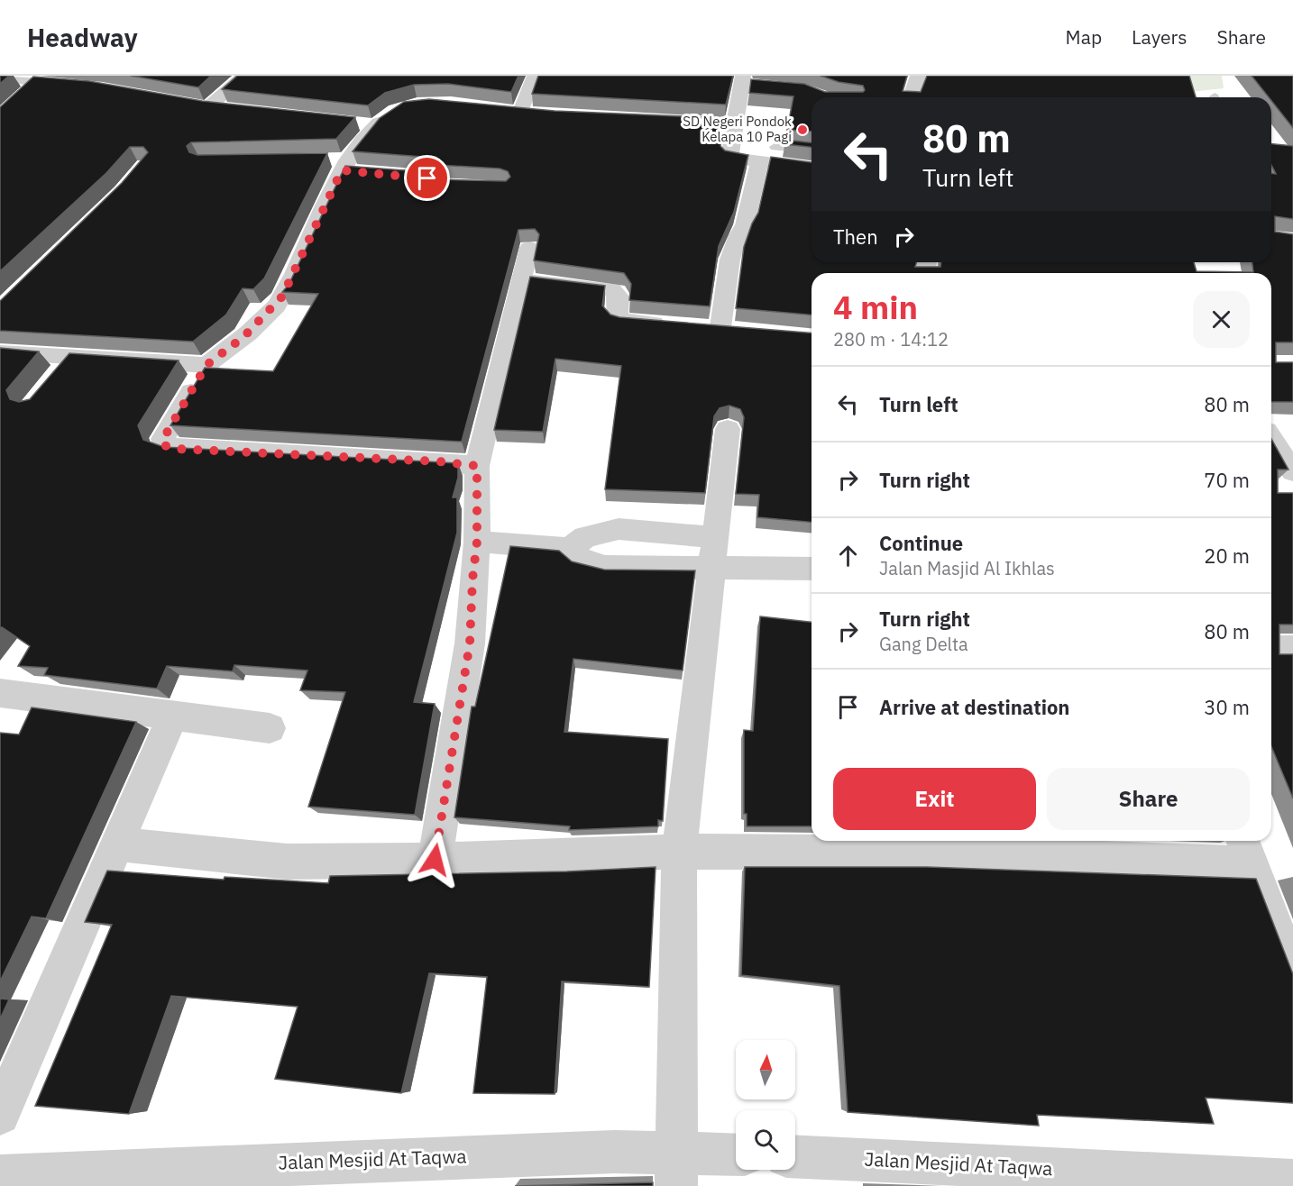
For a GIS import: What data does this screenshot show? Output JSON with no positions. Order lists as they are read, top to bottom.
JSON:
{
  "streets": {
    "street": ["Jalan Mesjid At Taqwa"]
  },
  "places": ["SD Negeri Pondok Kelapa 10 Pagi"],
  "north": "top",
  "page": {
    "header": "Headway",
    "nav": ["Map", "Layers", "Share"],
    "turn": ["80 m", "Turn left"],
    "then": "Then",
    "heading": ["4 min", "280 m · 14:12"],
    "list": [
      {
        "name": "Turn left",
        "value": "80 m"
      },
      {
        "name": "Turn right",
        "value": "70 m"
      },
      {
        "name": "Continue",
        "note": "Jalan Masjid Al Ikhlas",
        "value": "20 m"
      },
      {
        "name": "Turn right",
        "note": "Gang Delta",
        "value": "80 m"
      },
      {
        "name": "Arrive at destination",
        "value": "30 m"
      }
    ],
    "buttons": ["Exit", "Share"]
  }
}
